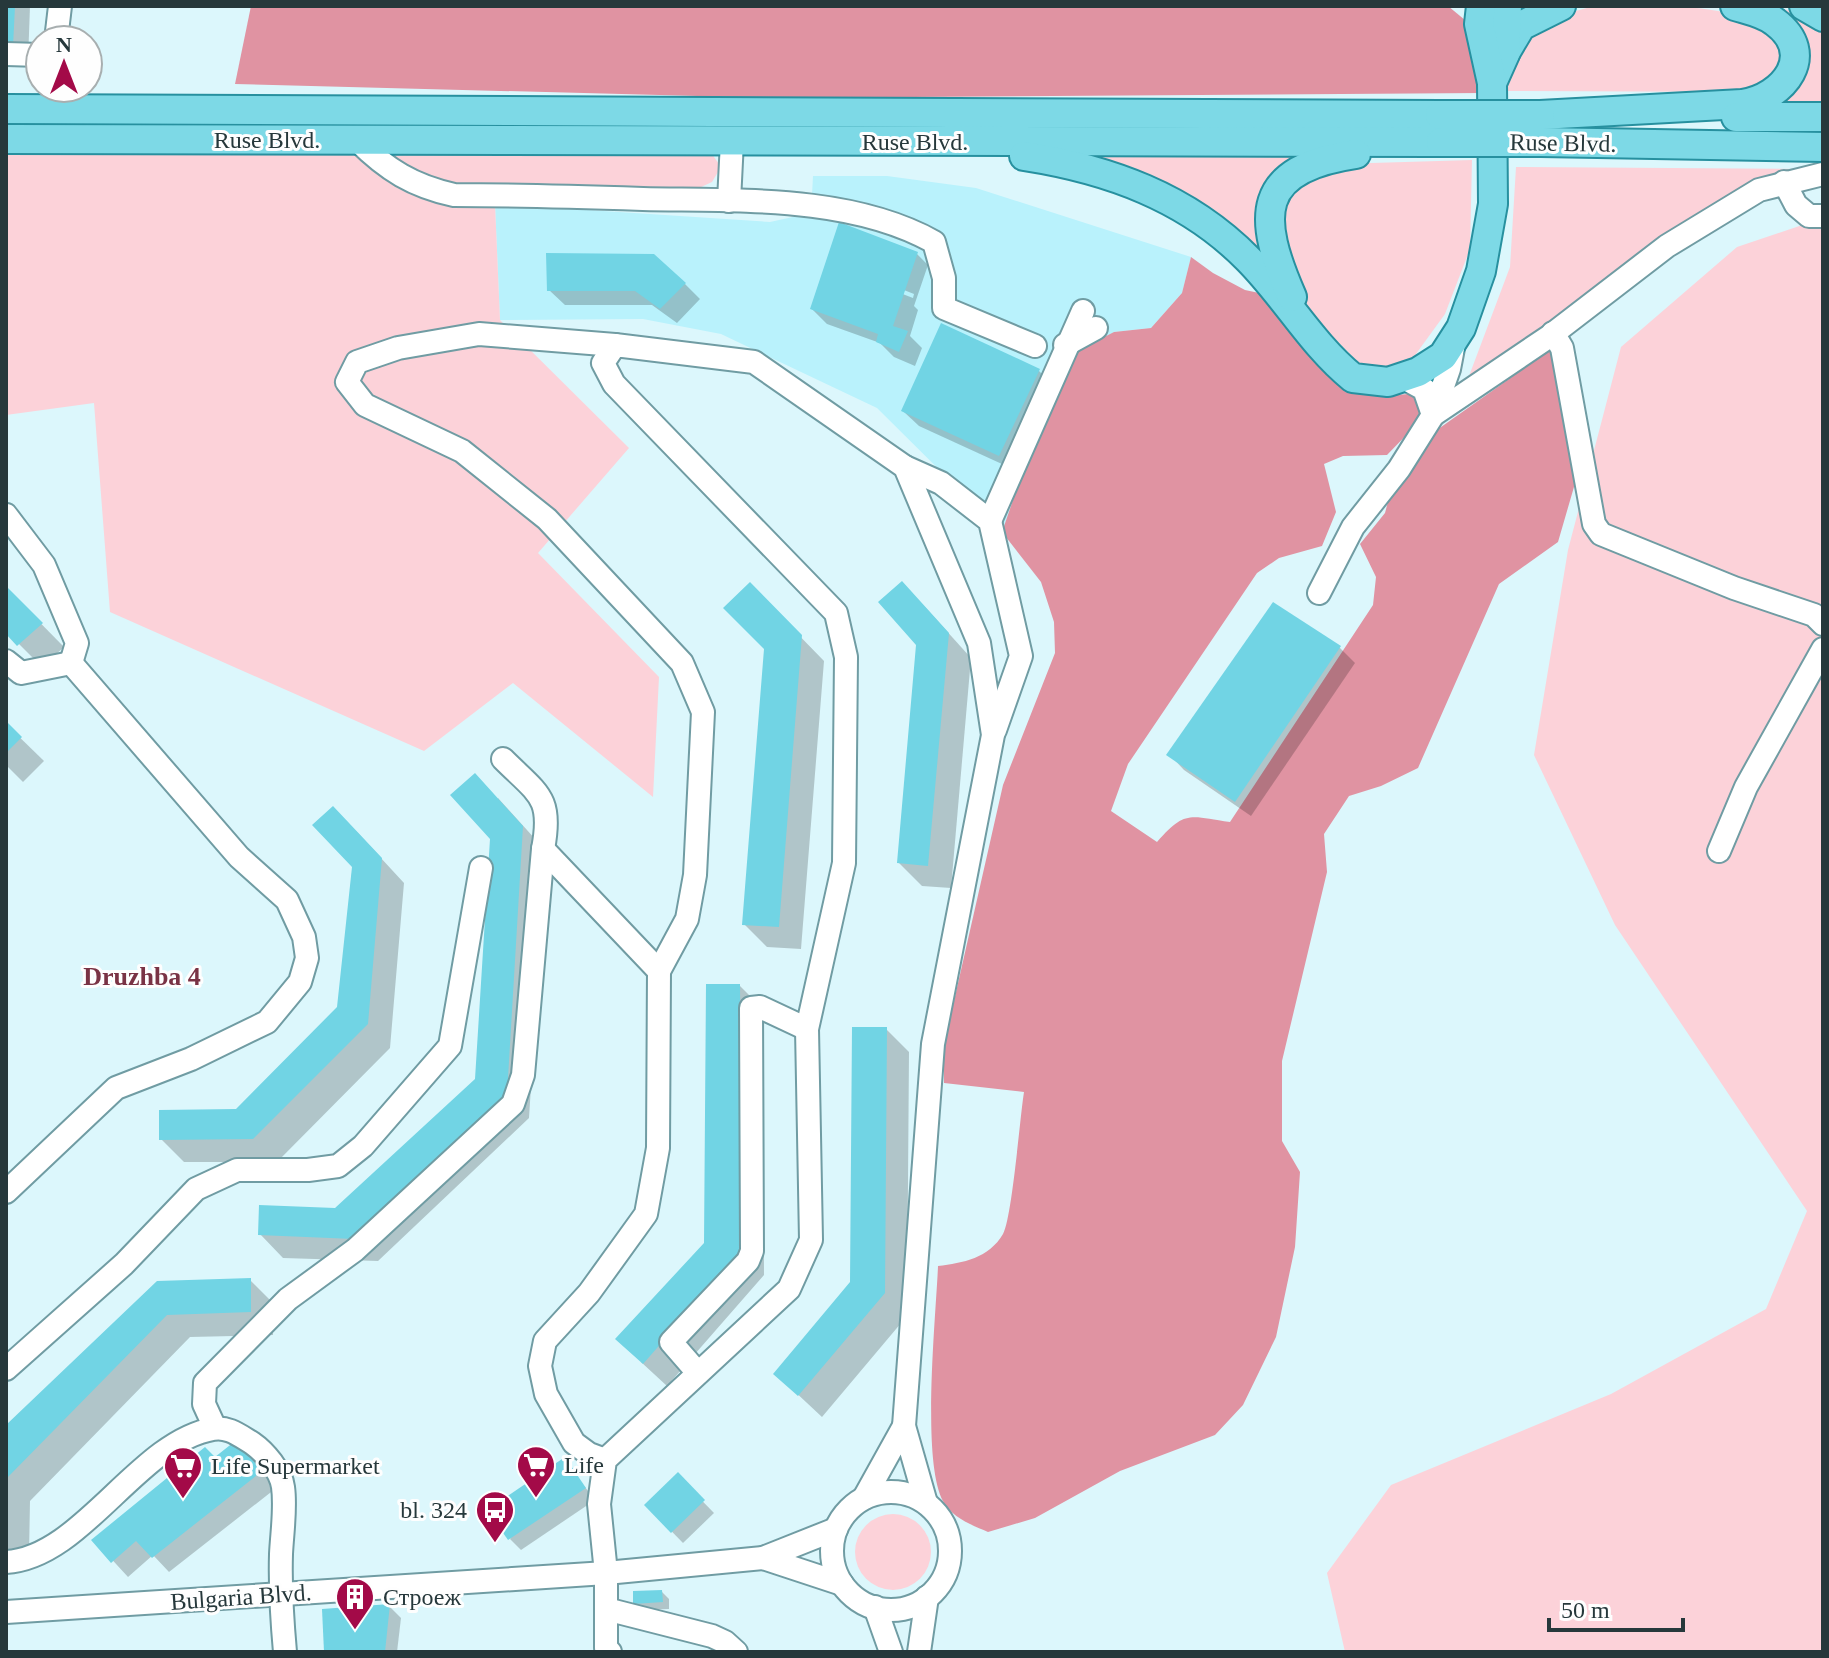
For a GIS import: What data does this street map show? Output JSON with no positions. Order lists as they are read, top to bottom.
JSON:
{
  "streets": {
    "main road": ["Ruse Blvd."],
    "street": ["Bulgaria Blvd."]
  },
  "districts": ["Druzhba 4"],
  "places": {
    "supermarket": ["Life", "Life Supermarket"],
    "bus stop": ["bl. 324"],
    "building": ["Строеж"]
  },
  "scale_bar": "50 m",
  "north": "top"
}
